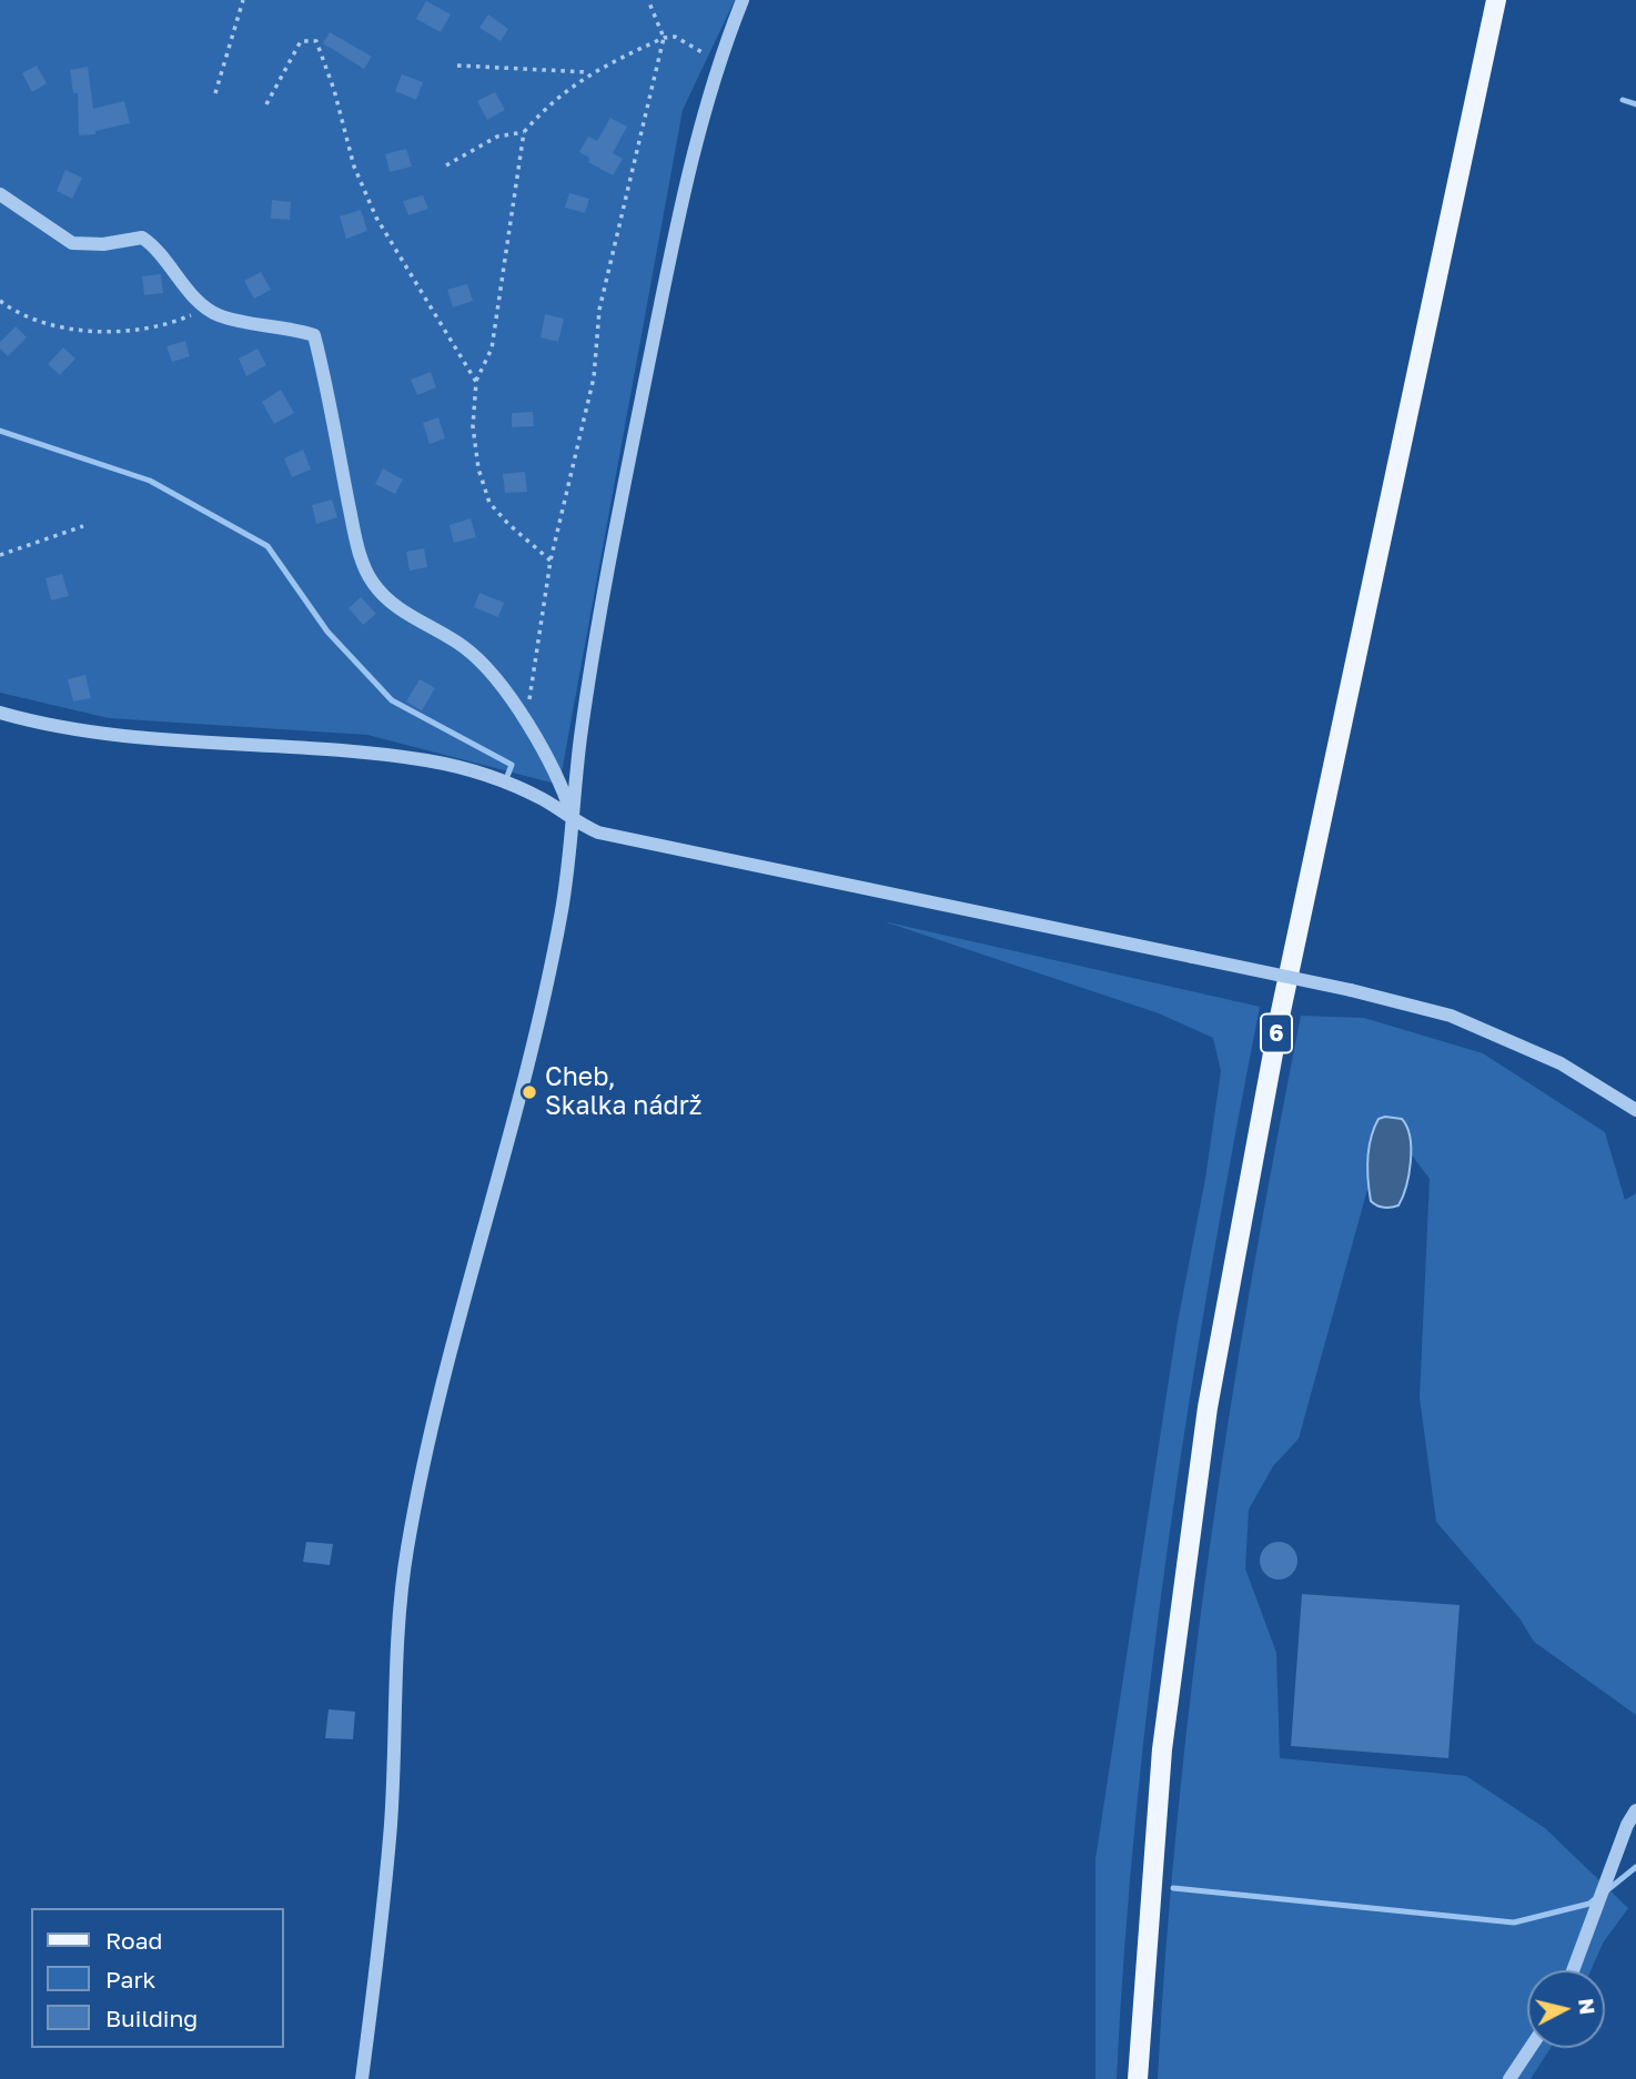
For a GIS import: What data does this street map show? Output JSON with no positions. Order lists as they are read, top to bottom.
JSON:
{
  "streets": {
    "main road": ["6"]
  },
  "places": ["Cheb, Skalka nádrž"],
  "legend": ["Road", "Park", "Building"],
  "north": "right"
}
